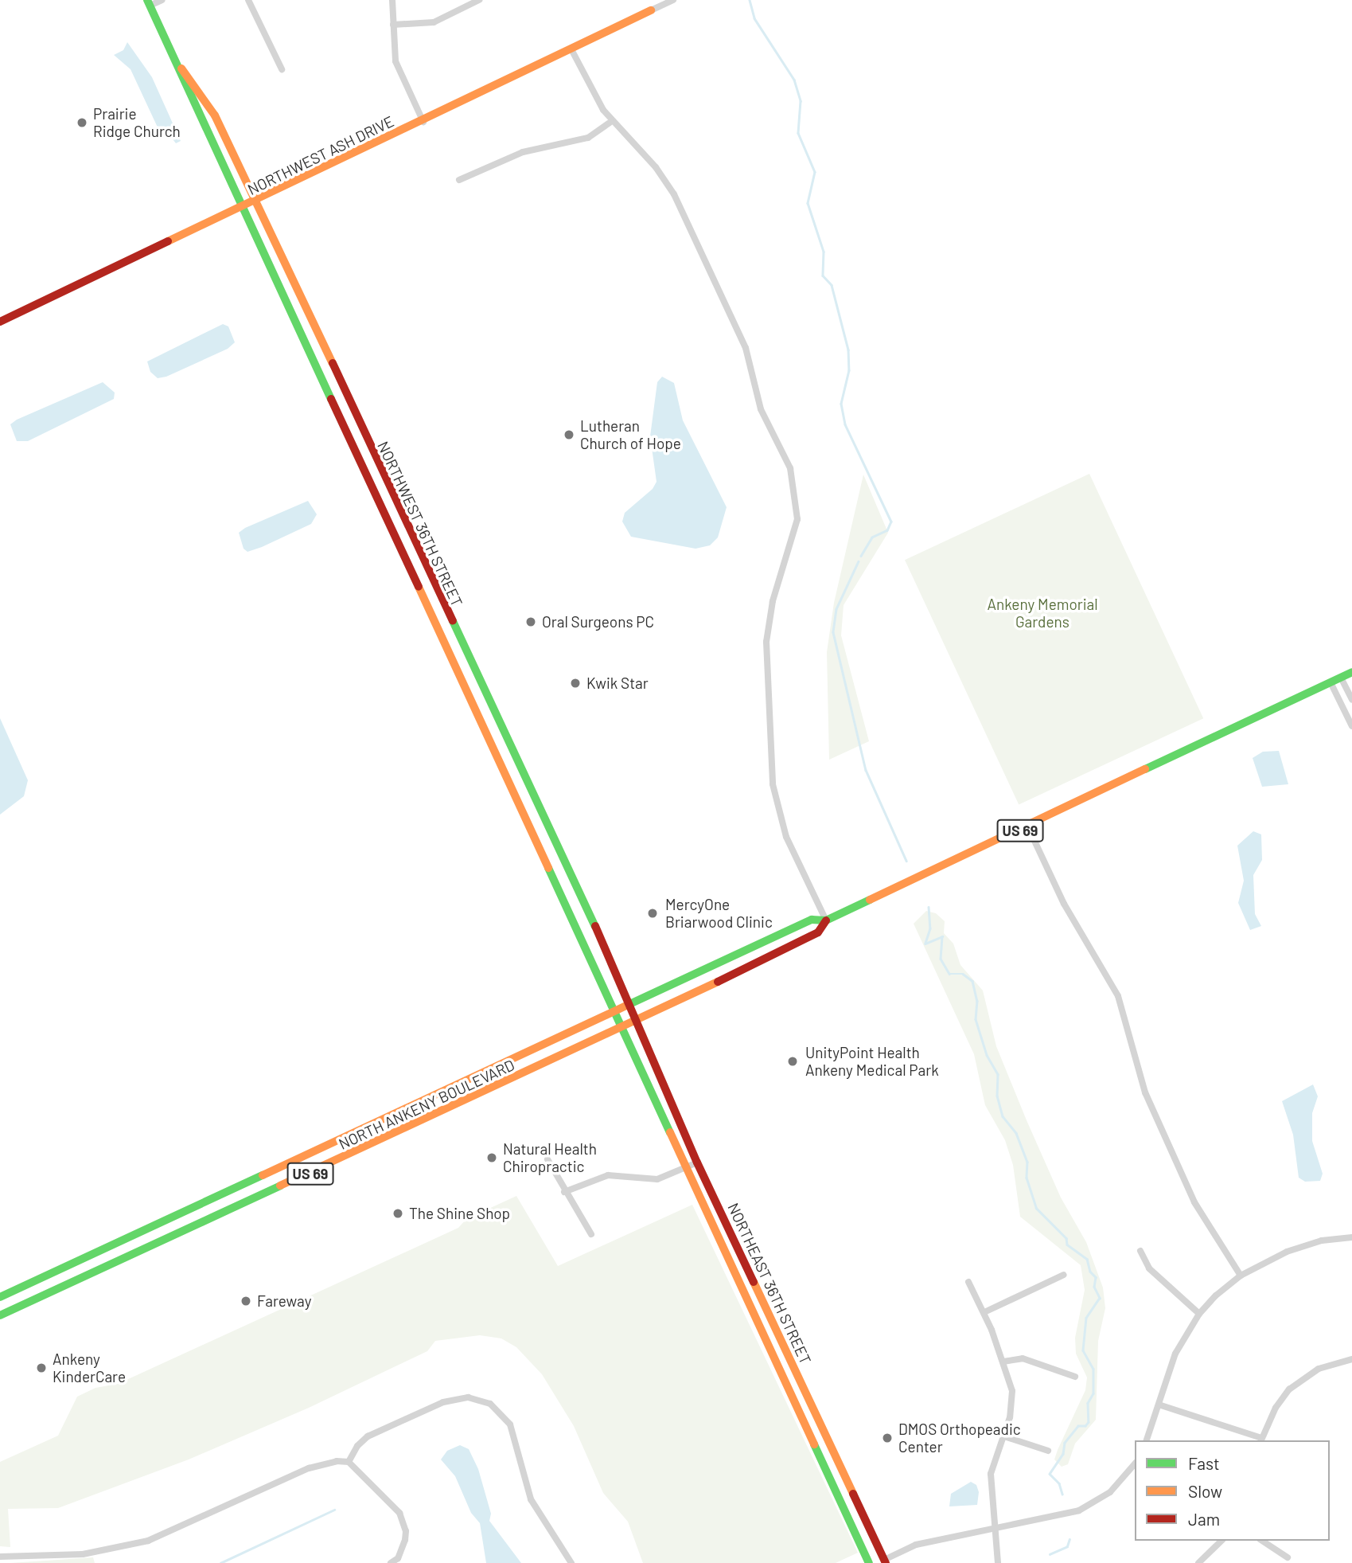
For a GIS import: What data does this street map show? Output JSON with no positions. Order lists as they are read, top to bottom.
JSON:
{
  "streets": {
    "main road": [
      "NORTHWEST ASH DRIVE",
      "NORTHWEST 36TH STREET",
      "US 69",
      "NORTH ANKENY BOULEVARD",
      "NORTHEAST 36TH STREET"
    ]
  },
  "crossings": [
    ["NORTHWEST ASH DRIVE", "NORTHWEST 36TH STREET"],
    ["NORTHWEST 36TH STREET", "NORTH ANKENY BOULEVARD"],
    ["NORTHWEST 36TH STREET", "NORTHEAST 36TH STREET"],
    ["US 69", "NORTH ANKENY BOULEVARD"],
    ["NORTH ANKENY BOULEVARD", "NORTHEAST 36TH STREET"]
  ],
  "parks": ["Ankeny Memorial Gardens"],
  "places": [
    "Prairie Ridge Church",
    "Lutheran Church of Hope",
    "Oral Surgeons PC",
    "Kwik Star",
    "MercyOne Briarwood Clinic",
    "UnityPoint Health Ankeny Medical Park",
    "Natural Health Chiropractic",
    "The Shine Shop",
    "Fareway",
    "Ankeny KinderCare",
    "DMOS Orthopeadic Center"
  ],
  "legend": ["Fast", "Slow", "Jam"]
}
